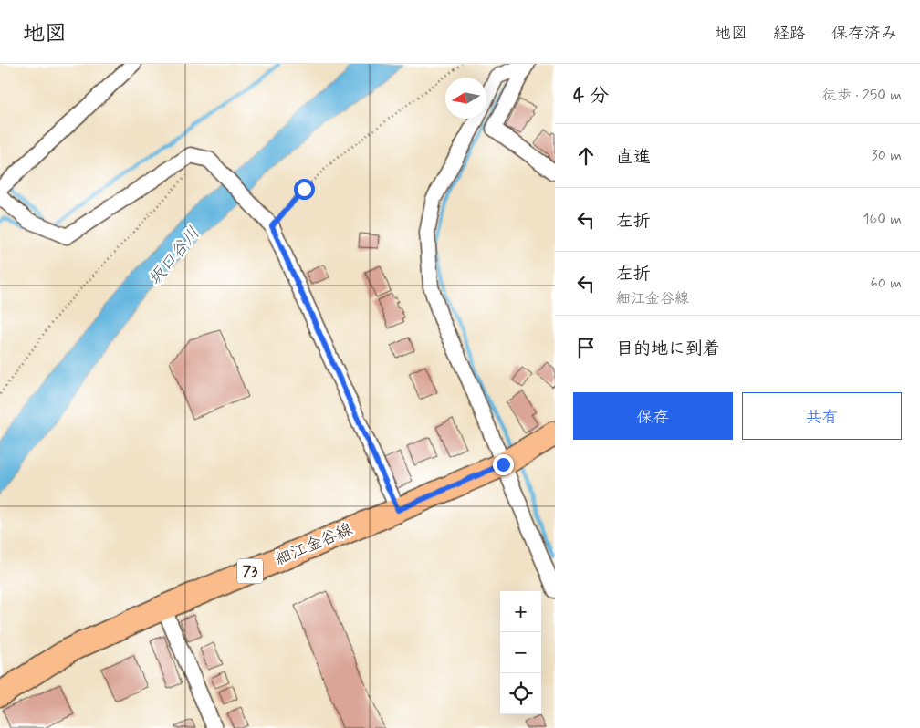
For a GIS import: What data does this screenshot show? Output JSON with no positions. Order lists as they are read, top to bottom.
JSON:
{
  "streets": {
    "main road": ["細江金谷線", "73"]
  },
  "water": ["坂口谷川"],
  "north": "left",
  "page": {
    "header": "地図",
    "nav": ["地図", "経路", "保存済み"],
    "heading": ["4 分", "徒歩 · 250 m"],
    "list": [
      ["直進", "30 m"],
      ["左折", "160 m"],
      ["左折", "細江金谷線", "60 m"],
      "目的地に到着"
    ],
    "buttons": ["保存", "共有"],
    "map_buttons": ["+", "−"]
  }
}
